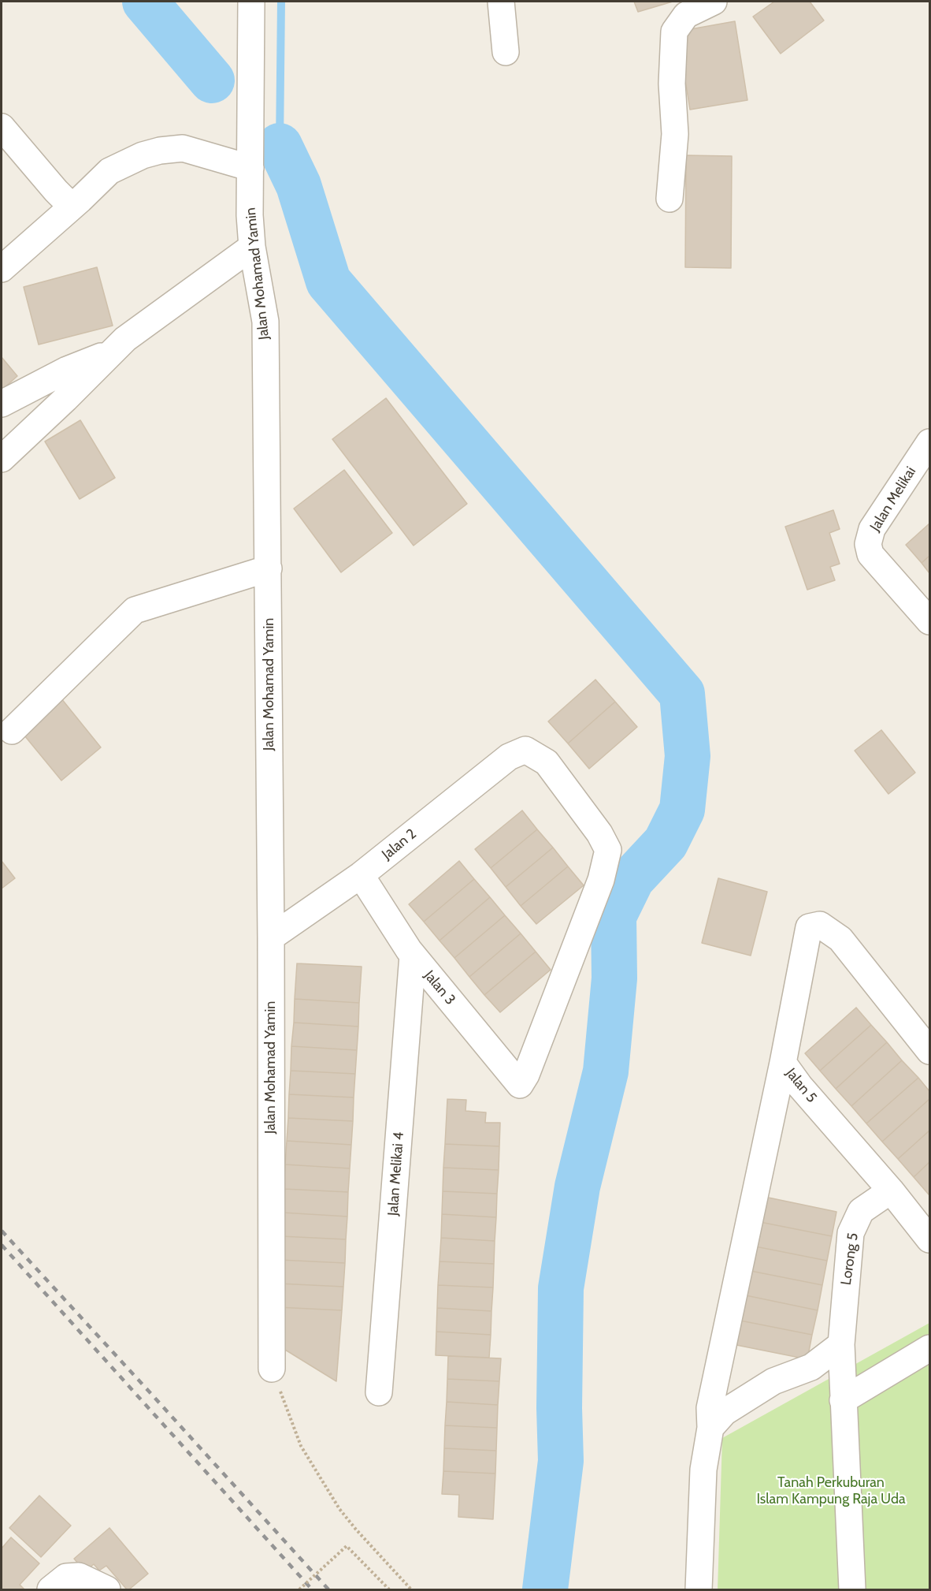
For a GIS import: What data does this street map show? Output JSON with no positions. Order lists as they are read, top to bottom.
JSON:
{
  "streets": {
    "street": [
      "Jalan Mohamad Yamin",
      "Jalan Melikai",
      "Jalan 2",
      "Jalan 3",
      "Jalan 5",
      "Jalan Melikai 4",
      "Lorong 5"
    ]
  },
  "crossings": [
    ["Jalan Mohamad Yamin", "Jalan 2"],
    ["Jalan 2", "Jalan 3"],
    ["Jalan 3", "Jalan Melikai 4"],
    ["Jalan 5", "Lorong 5"]
  ],
  "parks": ["Tanah Perkuburan Islam Kampung Raja Uda"]
}
